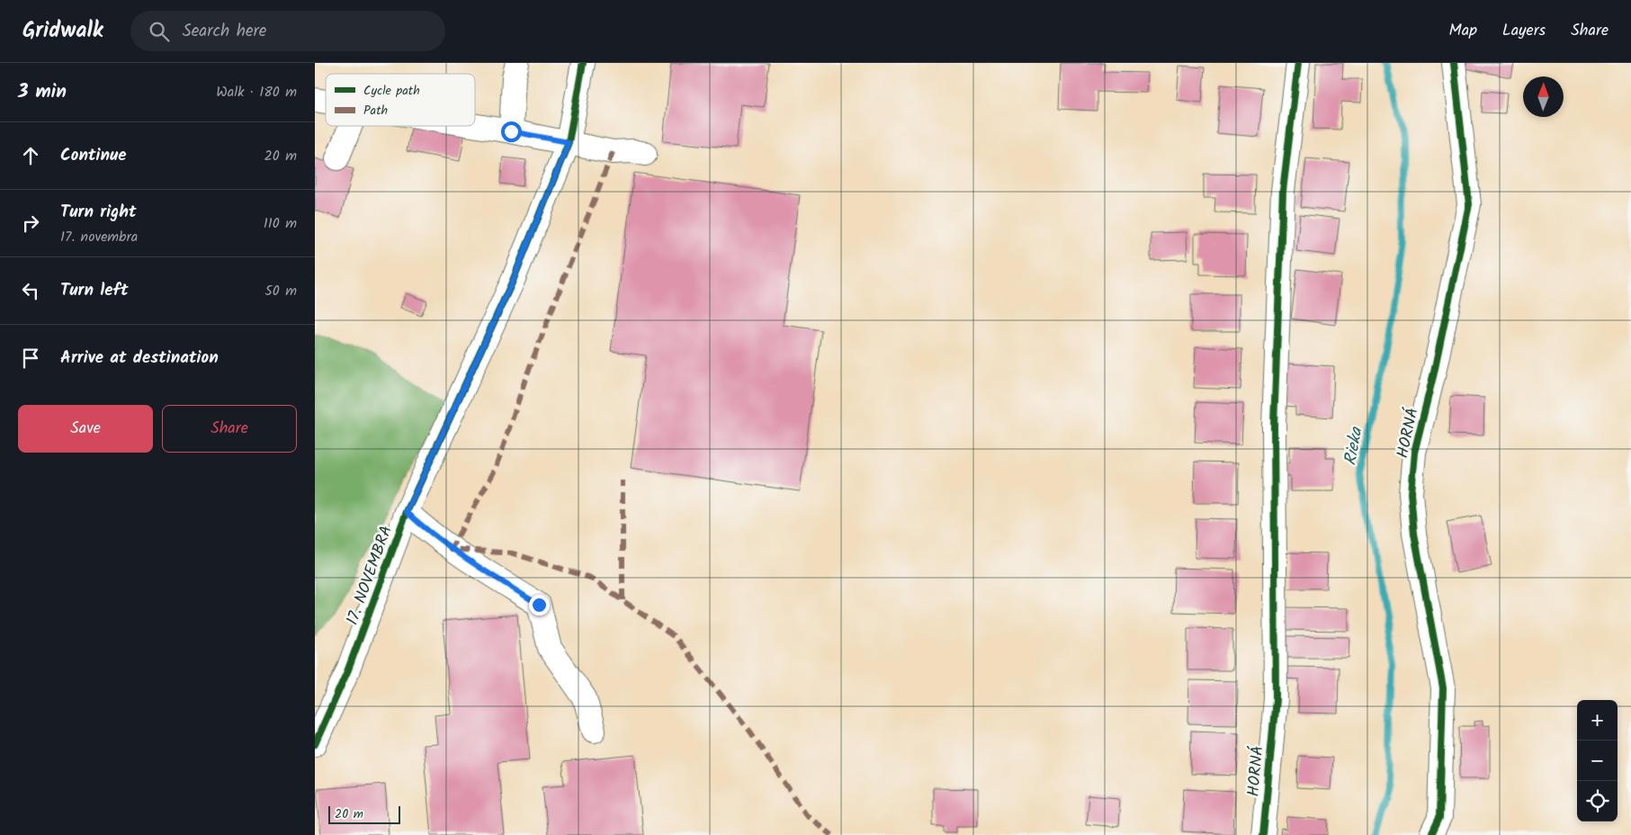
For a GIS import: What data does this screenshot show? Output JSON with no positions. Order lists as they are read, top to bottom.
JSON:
{
  "streets": {
    "street": ["HORNÁ", "17. NOVEMBRA"]
  },
  "water": ["Rieka"],
  "legend": ["Cycle path", "Path"],
  "scale_bar": "20 m",
  "north": "top",
  "page": {
    "header": "Gridwalk",
    "search": "Search here",
    "nav": ["Map", "Layers", "Share"],
    "heading": ["3 min", "Walk · 180 m"],
    "list": [
      ["Continue", "20 m"],
      ["Turn right", "17. novembra", "110 m"],
      ["Turn left", "50 m"],
      "Arrive at destination"
    ],
    "buttons": ["Save", "Share"],
    "map_buttons": ["+", "−"],
    "scale": "20 m"
  }
}
